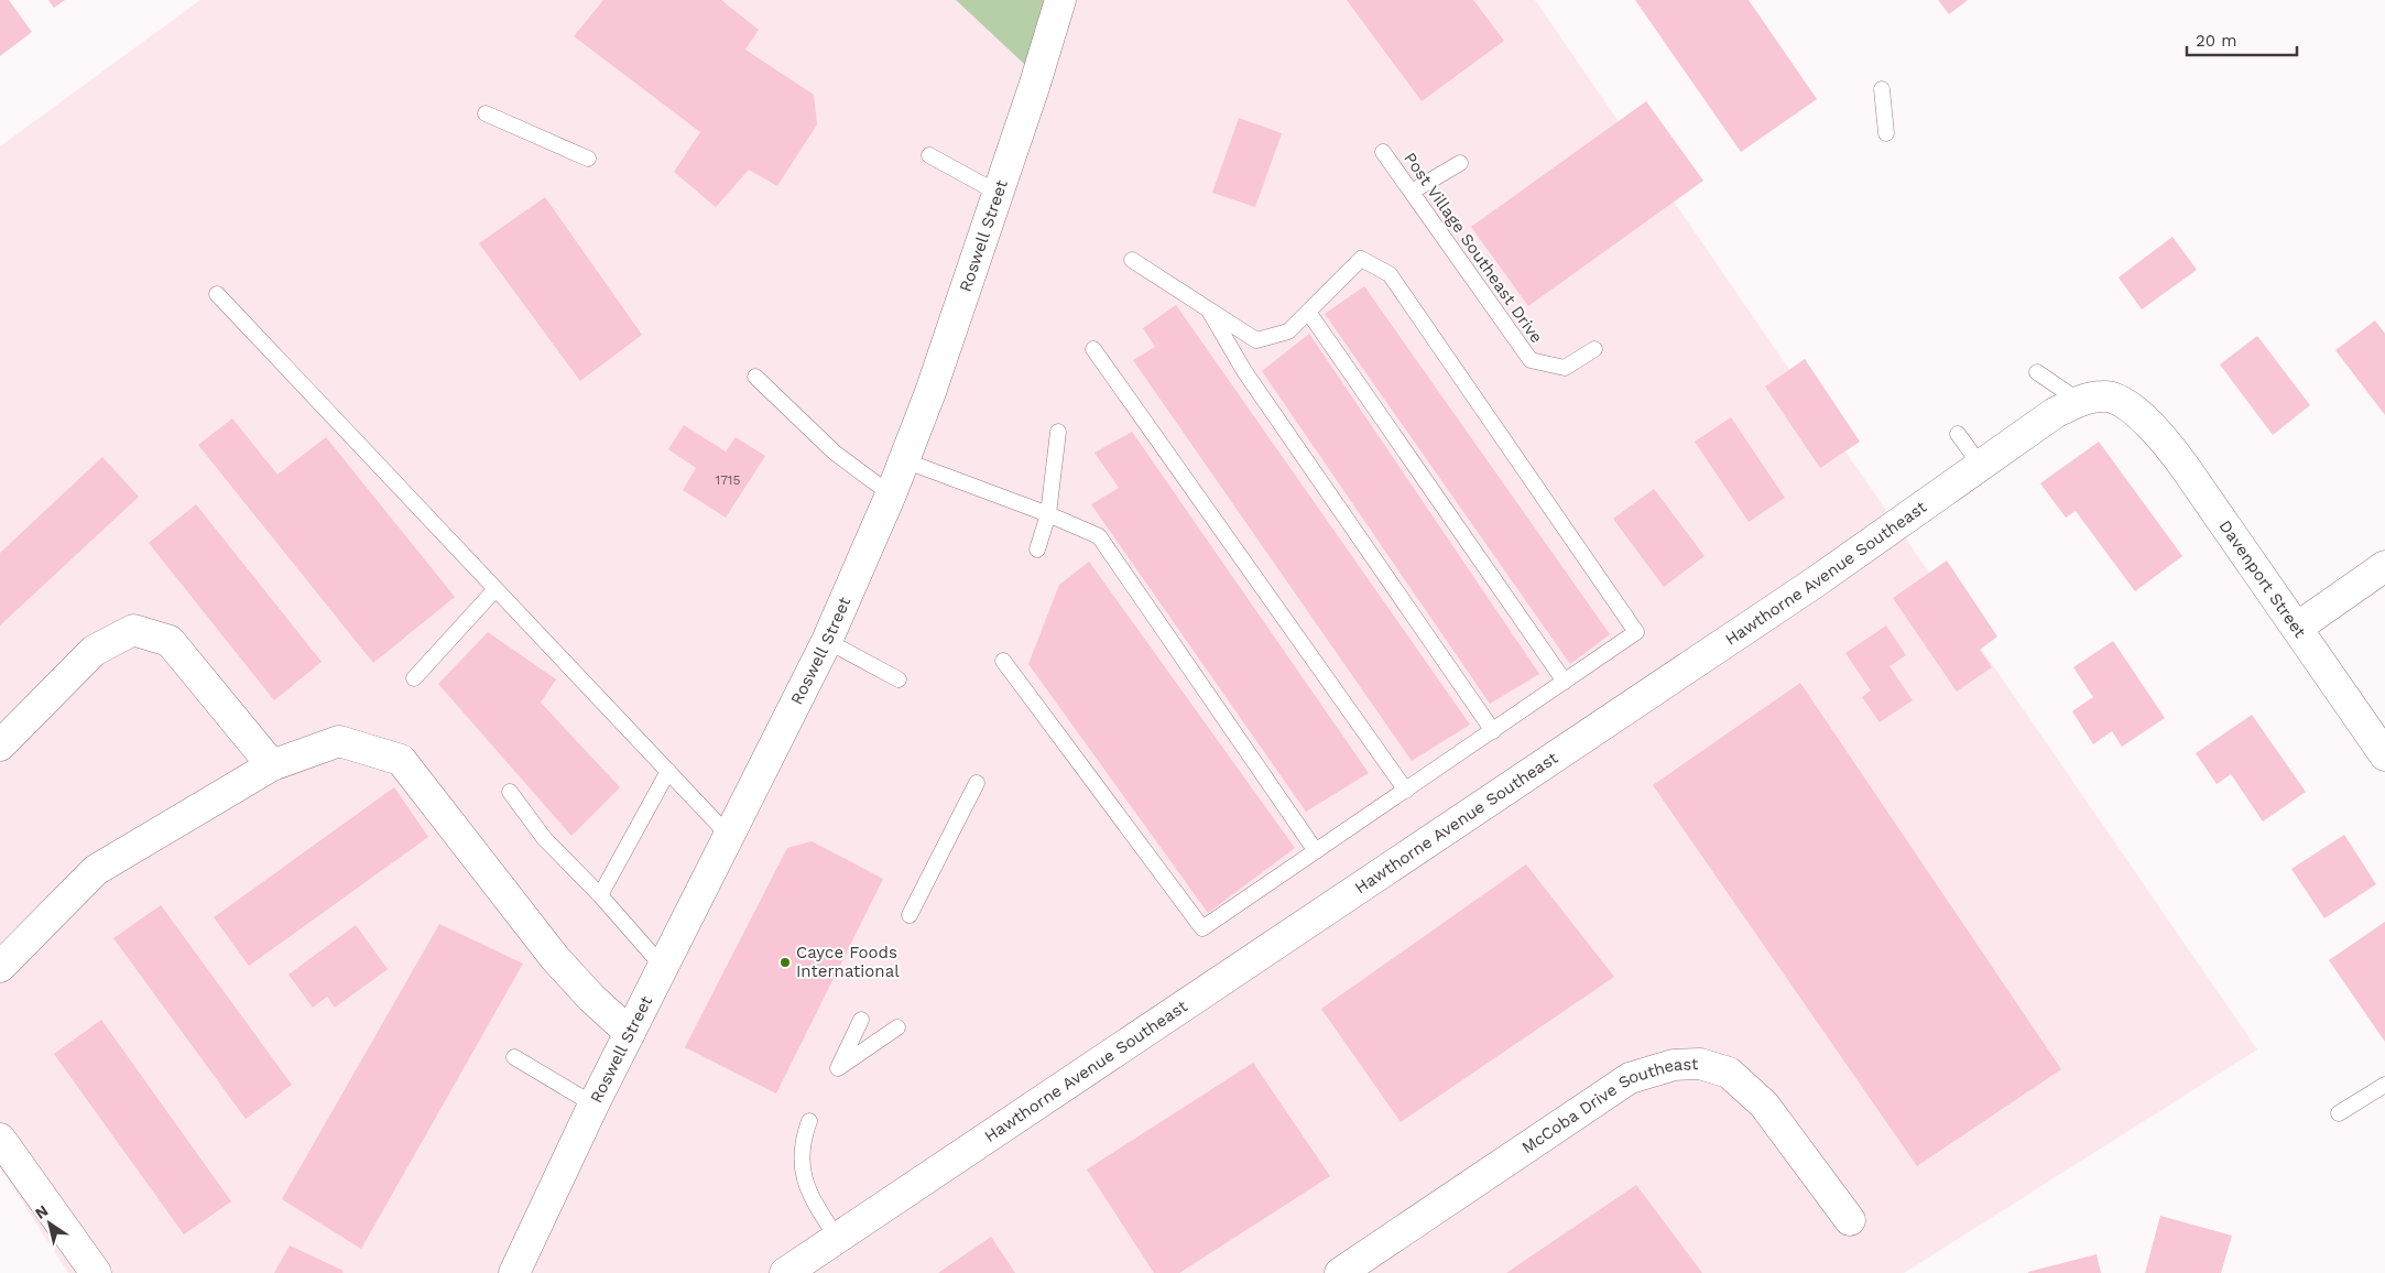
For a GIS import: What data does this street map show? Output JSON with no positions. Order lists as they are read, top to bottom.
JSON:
{
  "streets": {
    "street": [
      "Roswell Street",
      "Hawthorne Avenue Southeast",
      "Davenport Street",
      "McCoba Drive Southeast"
    ],
    "lane": ["Post Village Southeast Drive"]
  },
  "crossings": [
    ["Hawthorne Avenue Southeast", "Davenport Street"]
  ],
  "places": ["Cayce Foods International"],
  "house_numbers": ["1715"],
  "scale_bar": "20 m",
  "north": "top left"
}
